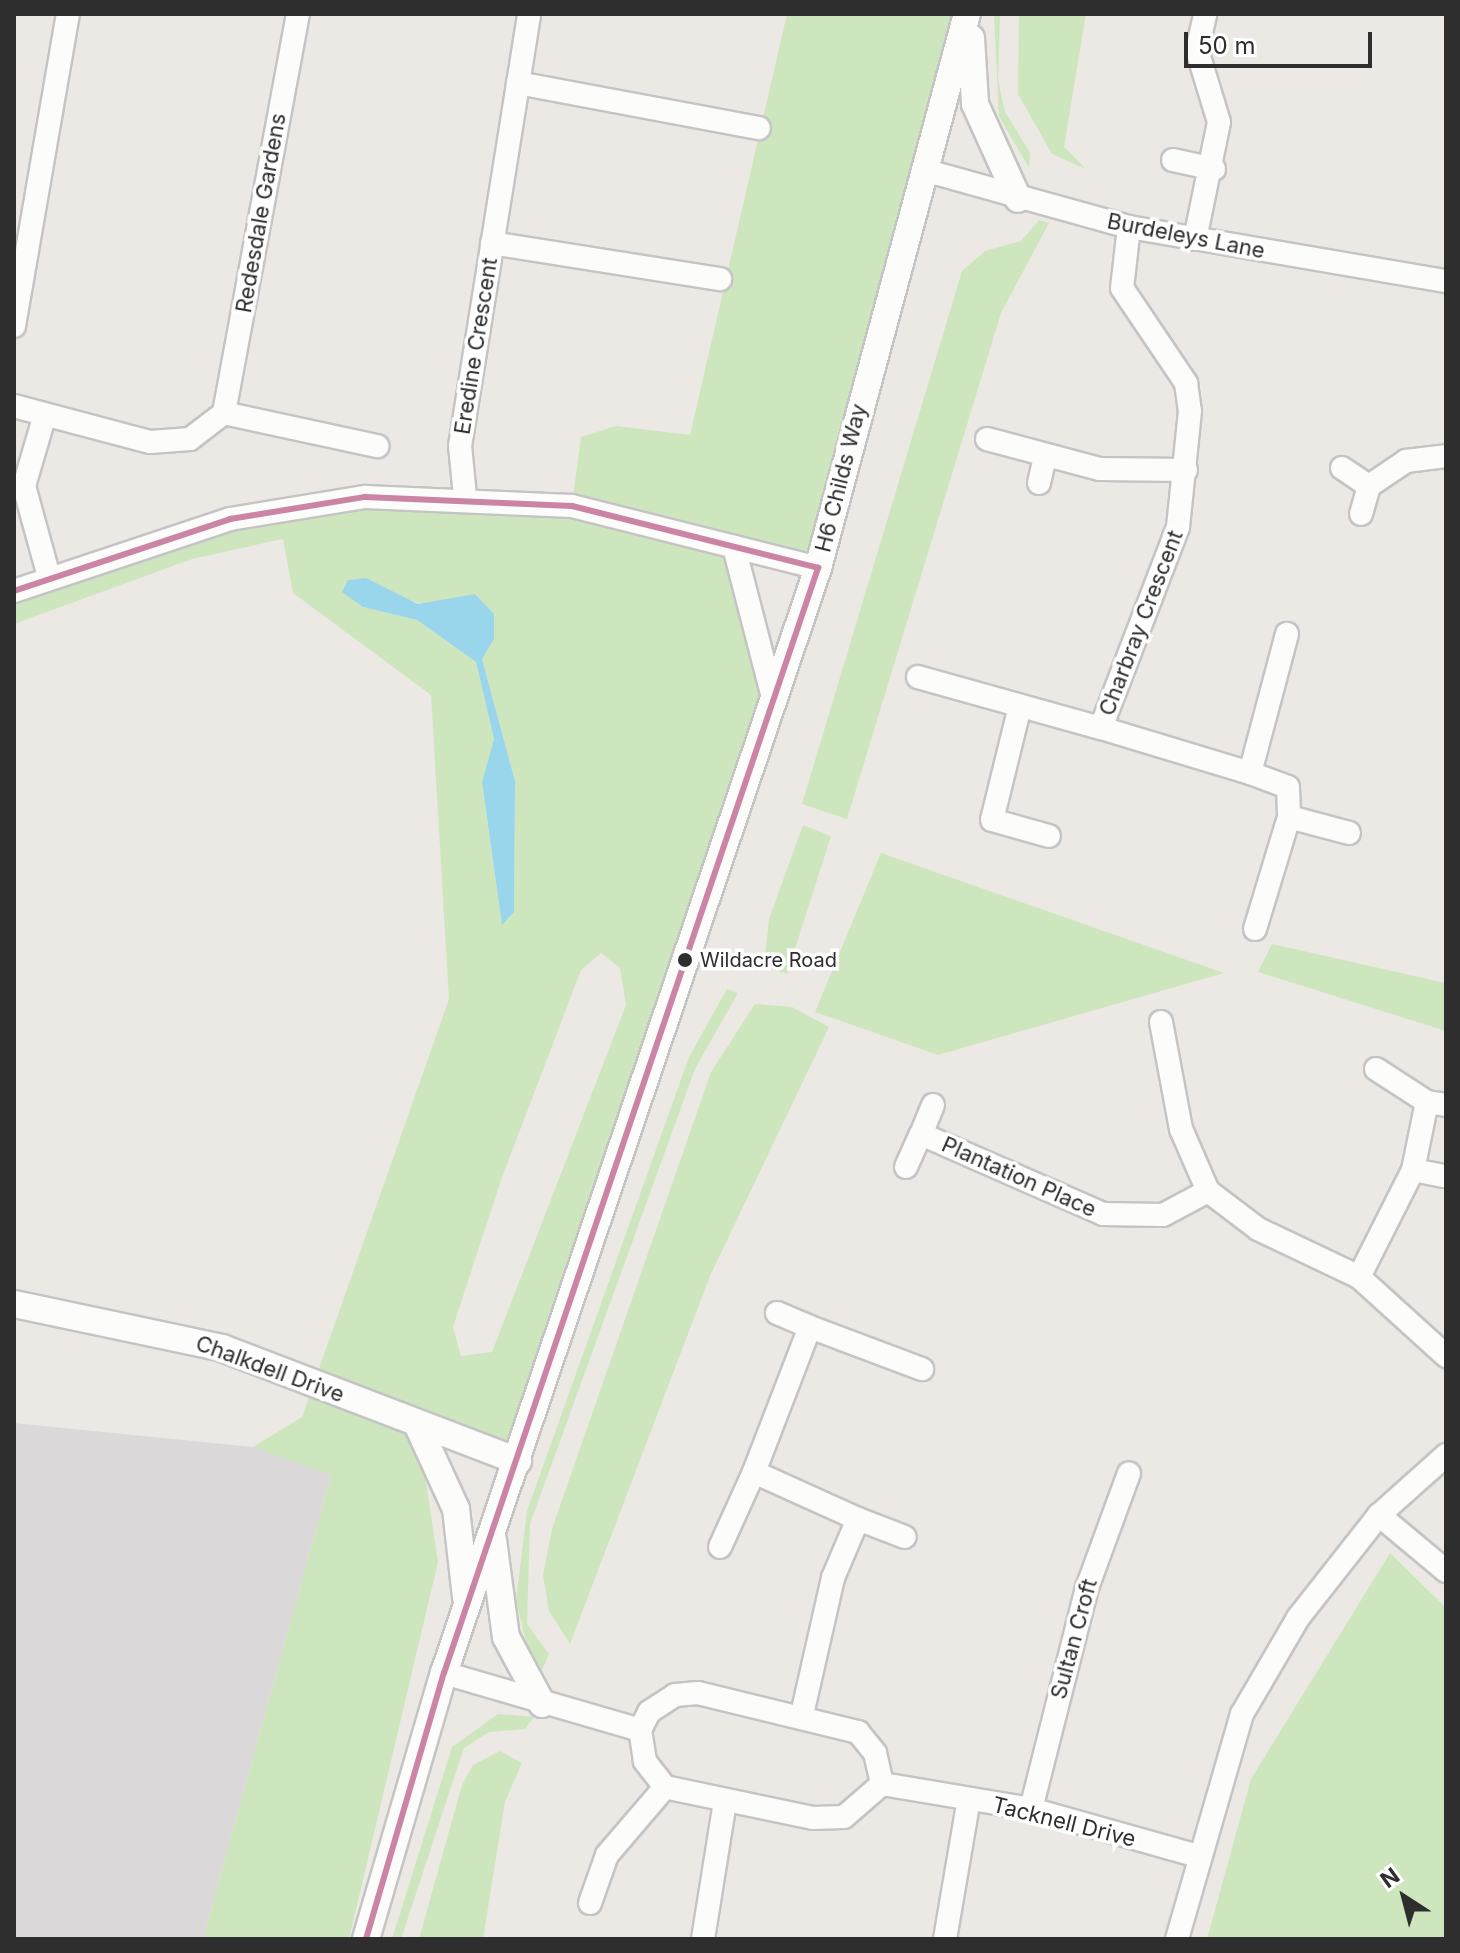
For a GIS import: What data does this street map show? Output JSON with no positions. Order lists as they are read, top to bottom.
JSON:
{
  "streets": {
    "street": [
      "Redesdale Gardens",
      "Burdeleys Lane",
      "Eredine Crescent",
      "H6 Childs Way",
      "Charbray Crescent",
      "Plantation Place",
      "Chalkdell Drive",
      "Sultan Croft",
      "Tacknell Drive"
    ]
  },
  "crossings": [
    ["Burdeleys Lane", "H6 Childs Way"],
    ["Burdeleys Lane", "Charbray Crescent"],
    ["H6 Childs Way", "Chalkdell Drive"],
    ["Sultan Croft", "Tacknell Drive"]
  ],
  "places": ["Wildacre Road"],
  "scale_bar": "50 m",
  "north": "top left"
}
